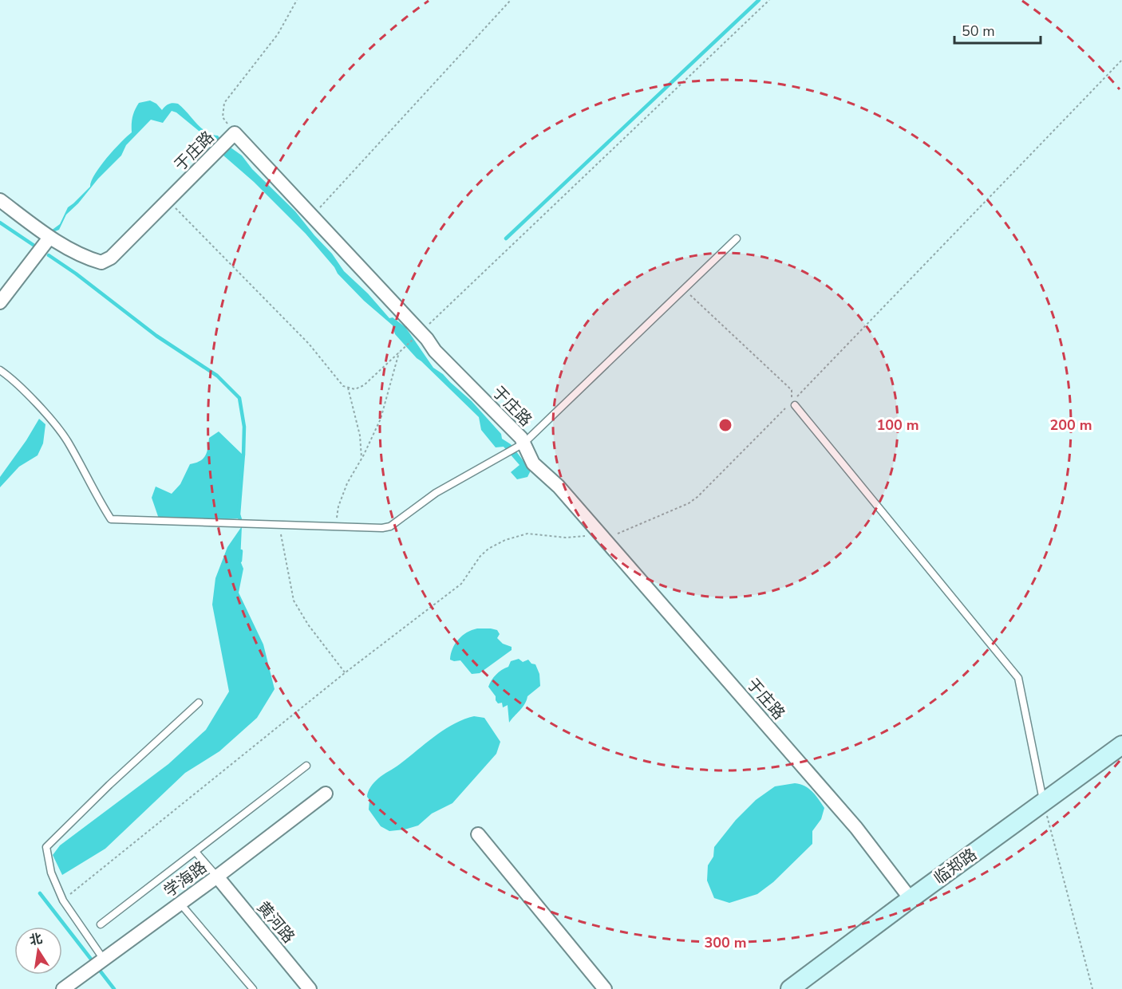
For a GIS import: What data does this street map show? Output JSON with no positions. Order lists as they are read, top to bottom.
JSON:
{
  "streets": {
    "main road": ["临郑路"],
    "street": ["于庄路", "学海路", "黄河路"]
  },
  "crossings": [
    ["于庄路", "临郑路"],
    ["学海路", "黄河路"]
  ],
  "scale_bar": "50 m",
  "north": "top",
  "rings": ["100 m", "200 m", "300 m"]
}
